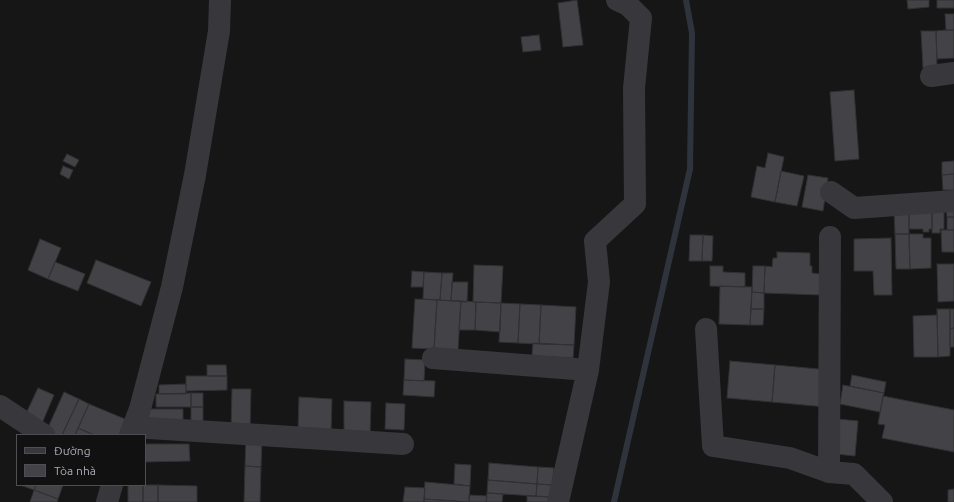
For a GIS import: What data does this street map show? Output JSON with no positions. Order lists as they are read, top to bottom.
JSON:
{
  "legend": ["Đường", "Tòa nhà"]
}
